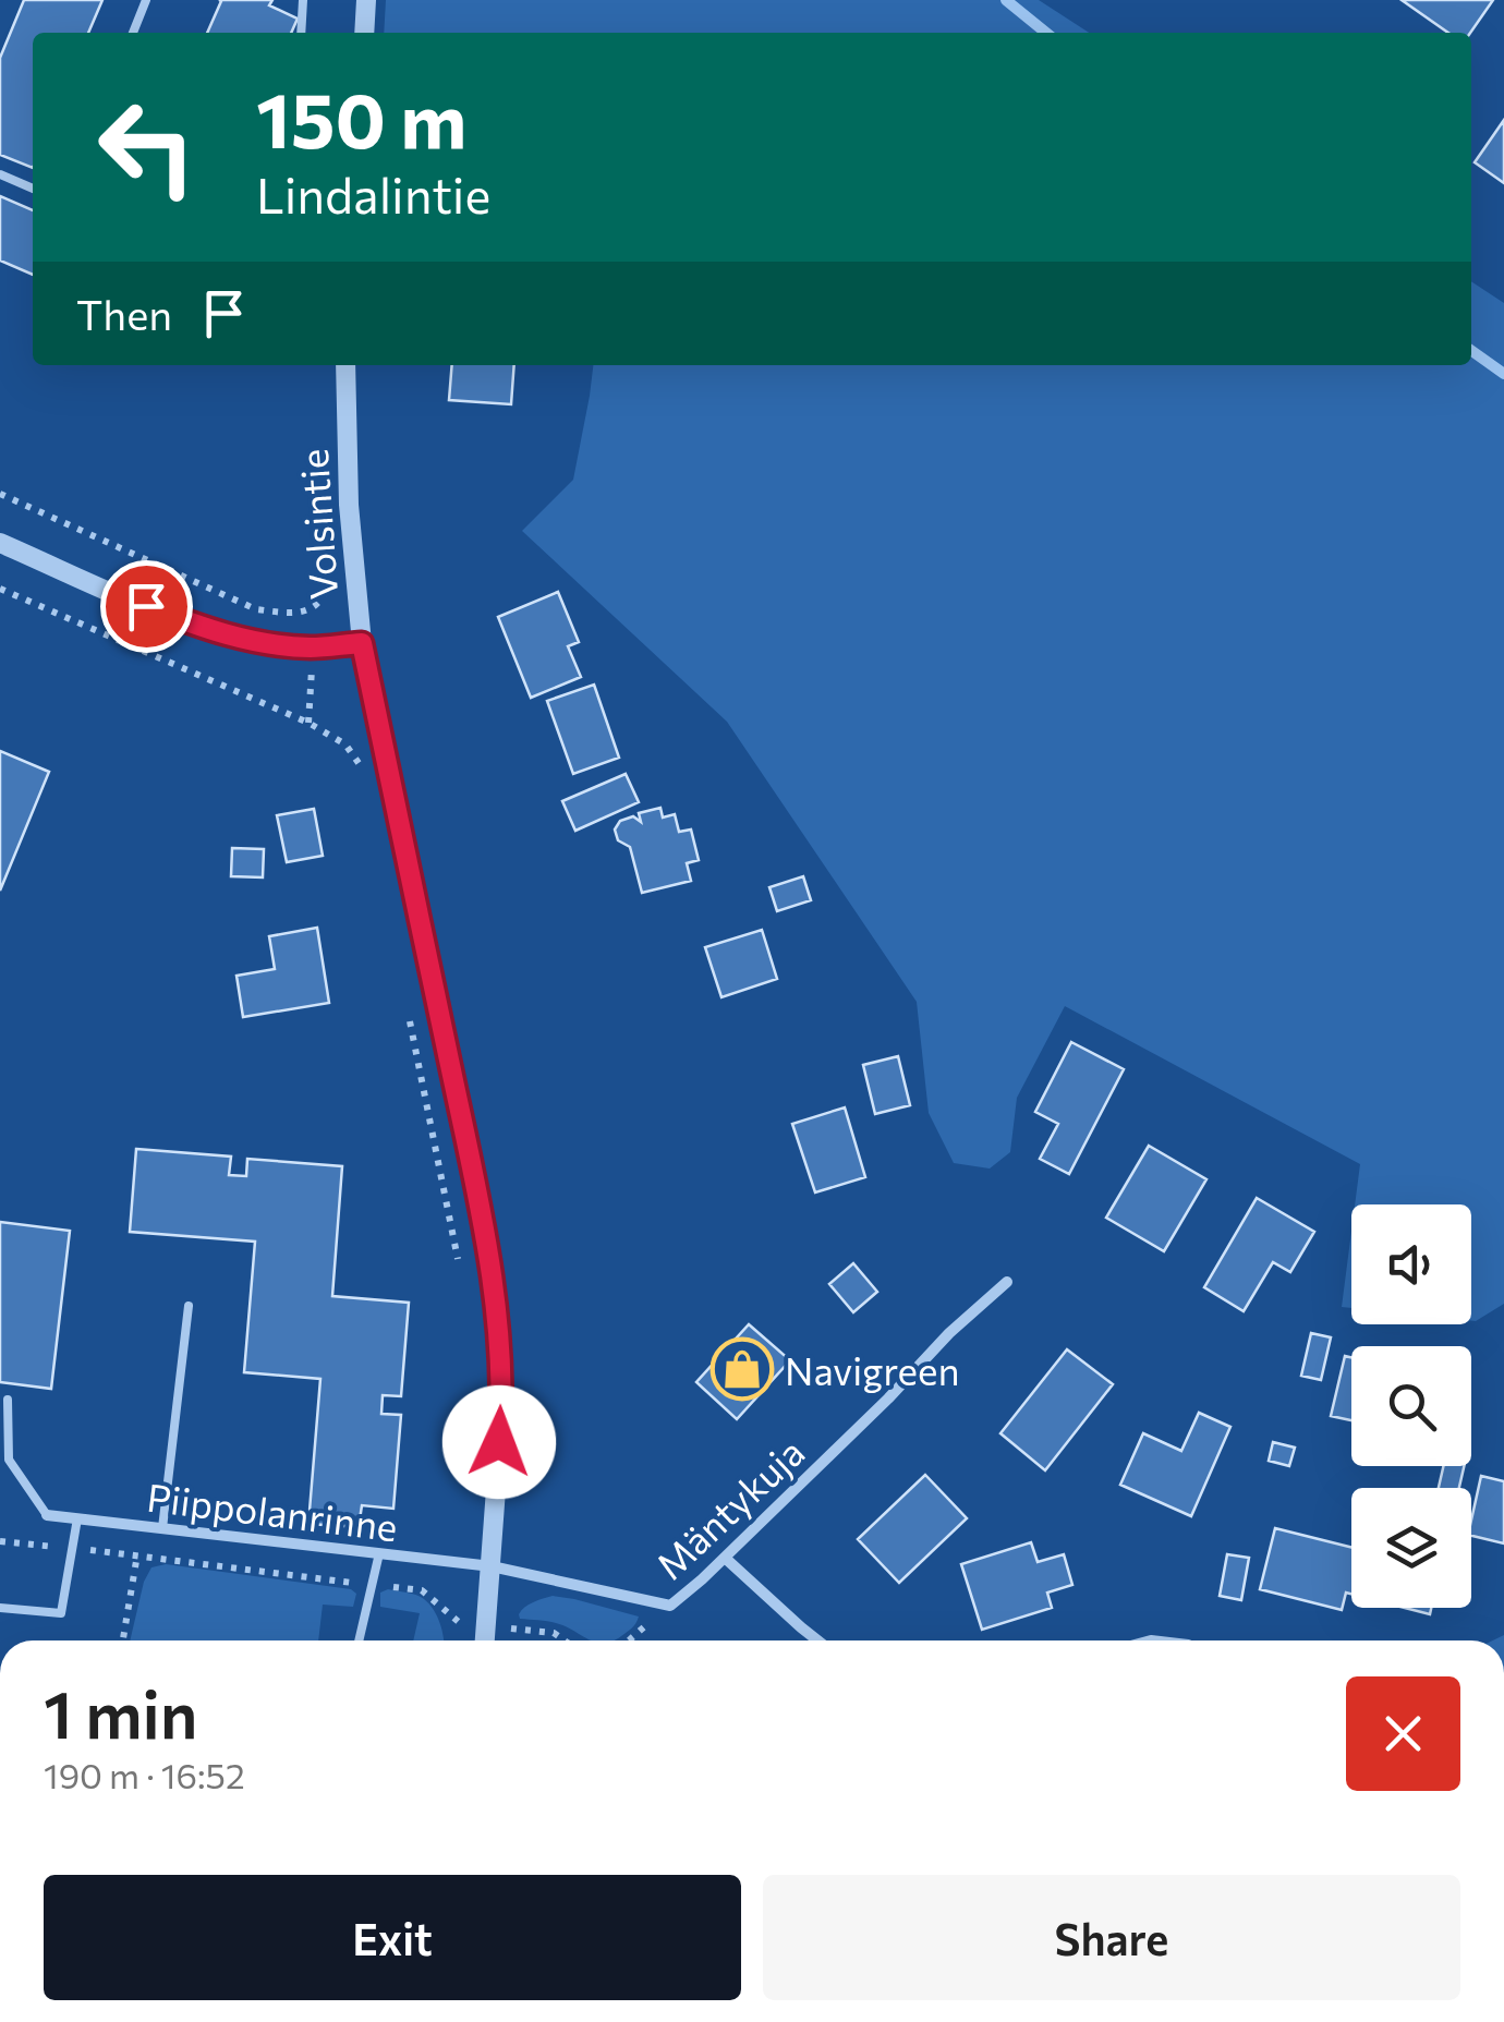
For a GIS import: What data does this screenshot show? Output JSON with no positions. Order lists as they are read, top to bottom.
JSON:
{
  "streets": {
    "street": ["Volsintie", "Mäntykuja", "Piippolanrinne"]
  },
  "crossings": [
    ["Volsintie", "Mäntykuja"],
    ["Volsintie", "Piippolanrinne"],
    ["Mäntykuja", "Piippolanrinne"]
  ],
  "places": {
    "shop": ["Navigreen"]
  },
  "page": {
    "turn": ["150 m", "Lindalintie"],
    "then": "Then",
    "heading": ["1 min", "190 m · 16:52"],
    "buttons": ["Exit", "Share"]
  }
}
